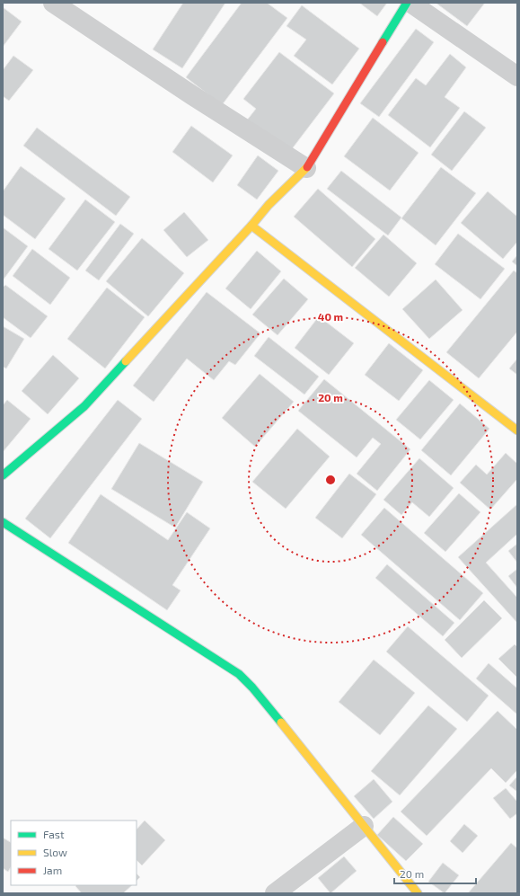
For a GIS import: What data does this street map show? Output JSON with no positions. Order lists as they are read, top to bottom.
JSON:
{
  "legend": ["Fast", "Slow", "Jam"],
  "scale_bar": "20 m",
  "rings": ["40 m", "20 m"]
}
